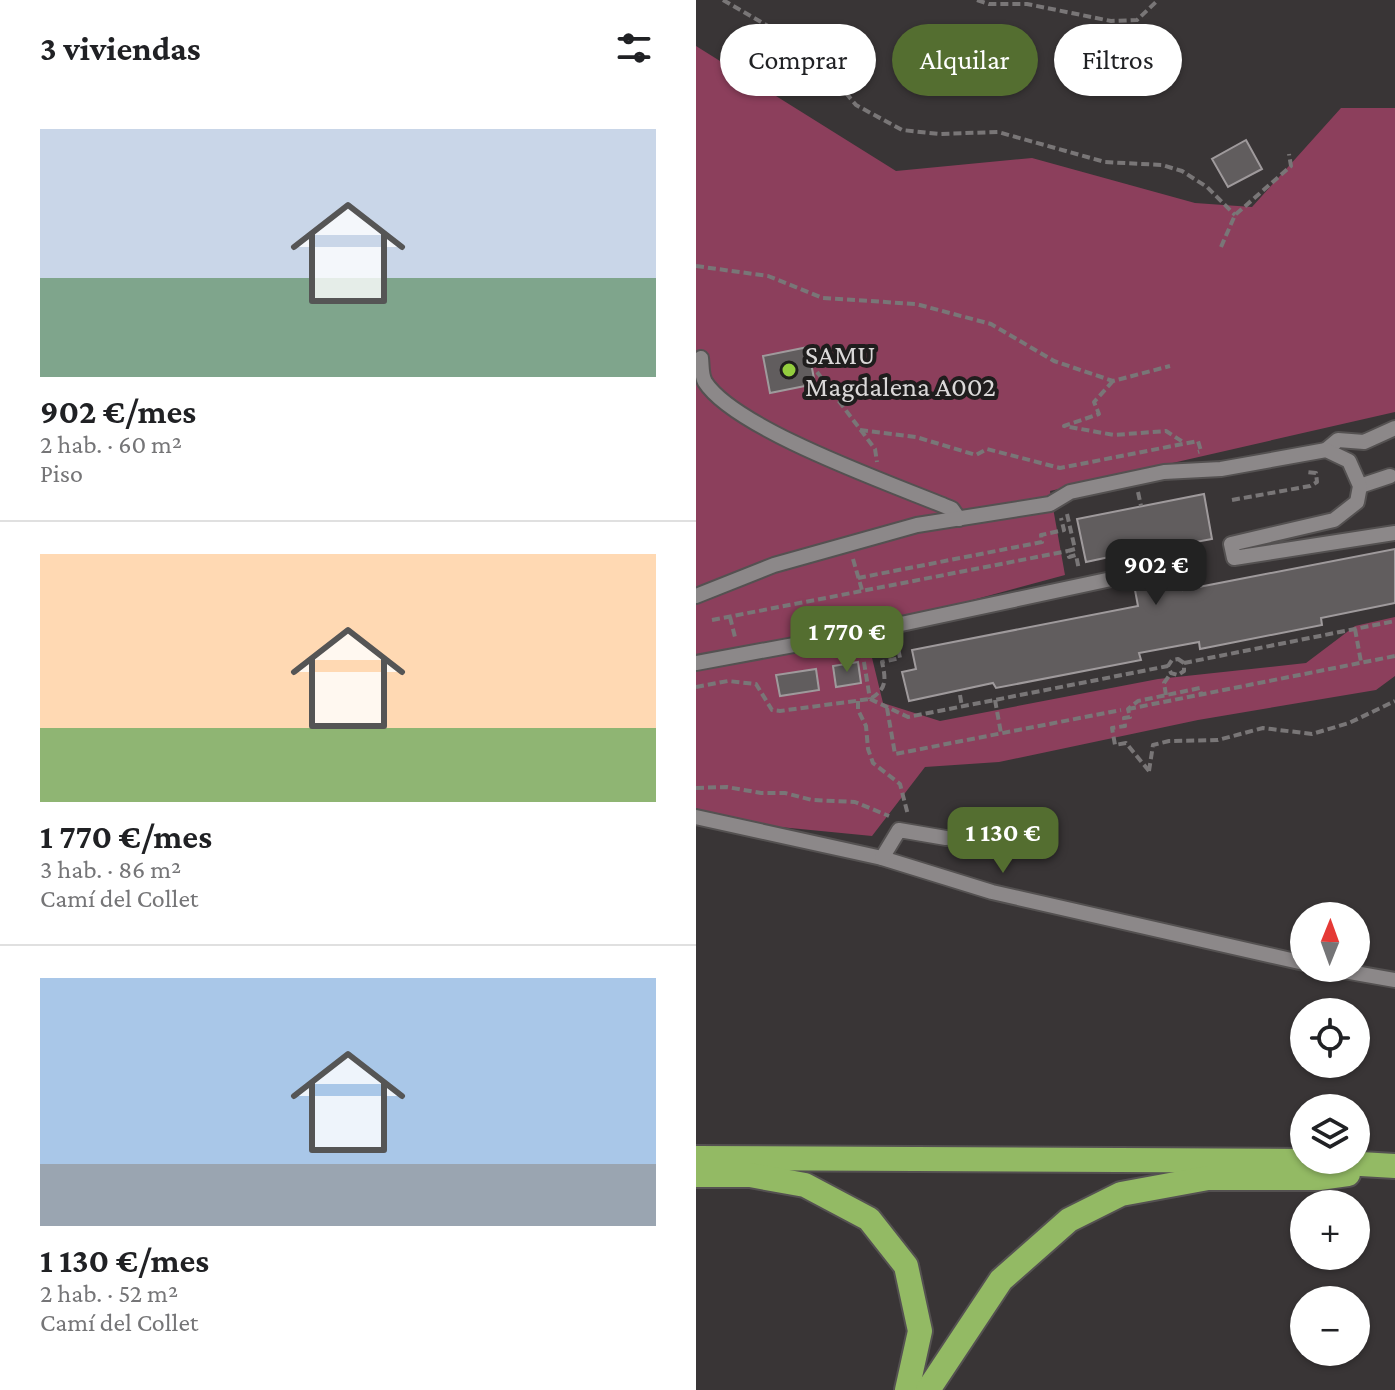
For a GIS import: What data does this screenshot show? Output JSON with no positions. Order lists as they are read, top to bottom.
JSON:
{
  "places": ["SAMU Magdalena A002"],
  "north": "top",
  "page": {
    "heading": "3 viviendas",
    "chip": ["Comprar", "Alquilar", "Filtros"],
    "list": [
      {
        "name": "902 €/mes",
        "note": "2 hab. · 60 m² · Piso"
      },
      {
        "name": "1 770 €/mes",
        "note": "3 hab. · 86 m² · Camí del Collet"
      },
      {
        "name": "1 130 €/mes",
        "note": "2 hab. · 52 m² · Camí del Collet"
      }
    ],
    "price": ["902 €", "1 770 €", "1 130 €"],
    "map_buttons": ["+", "−"]
  }
}
